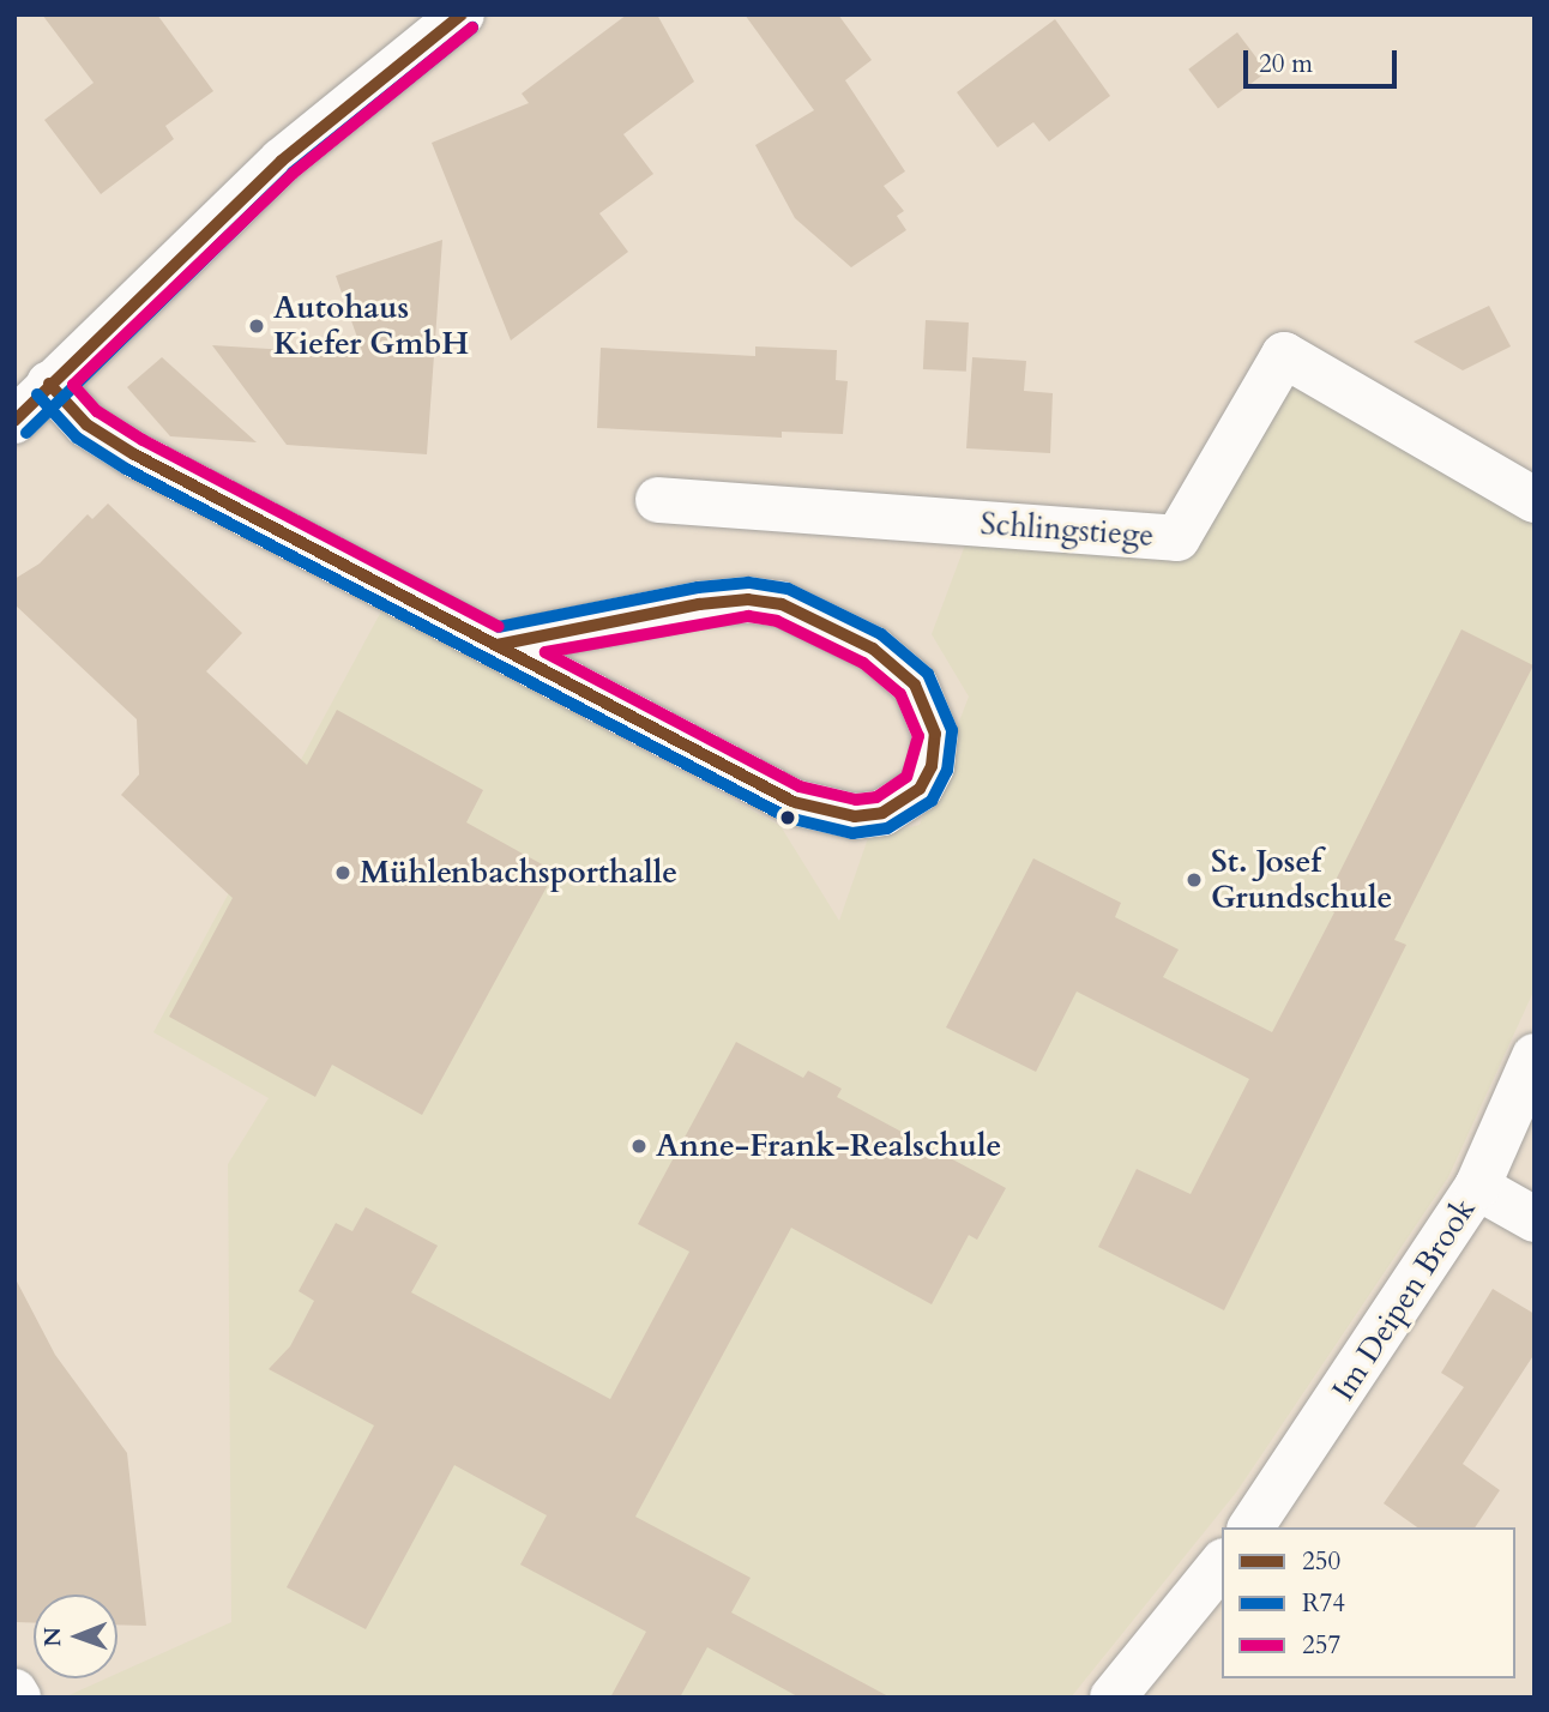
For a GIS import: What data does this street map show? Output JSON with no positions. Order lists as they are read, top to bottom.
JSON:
{
  "streets": {
    "street": ["Schlingstiege", "Im Deipen Brook"]
  },
  "places": [
    "Autohaus Kiefer GmbH",
    "Mühlenbachsporthalle",
    "St. Josef Grundschule",
    "Anne-Frank-Realschule"
  ],
  "lines": ["transit line 250", "transit line R74", "transit line 257"],
  "legend": ["250", "R74", "257"],
  "scale_bar": "20 m",
  "north": "left"
}
